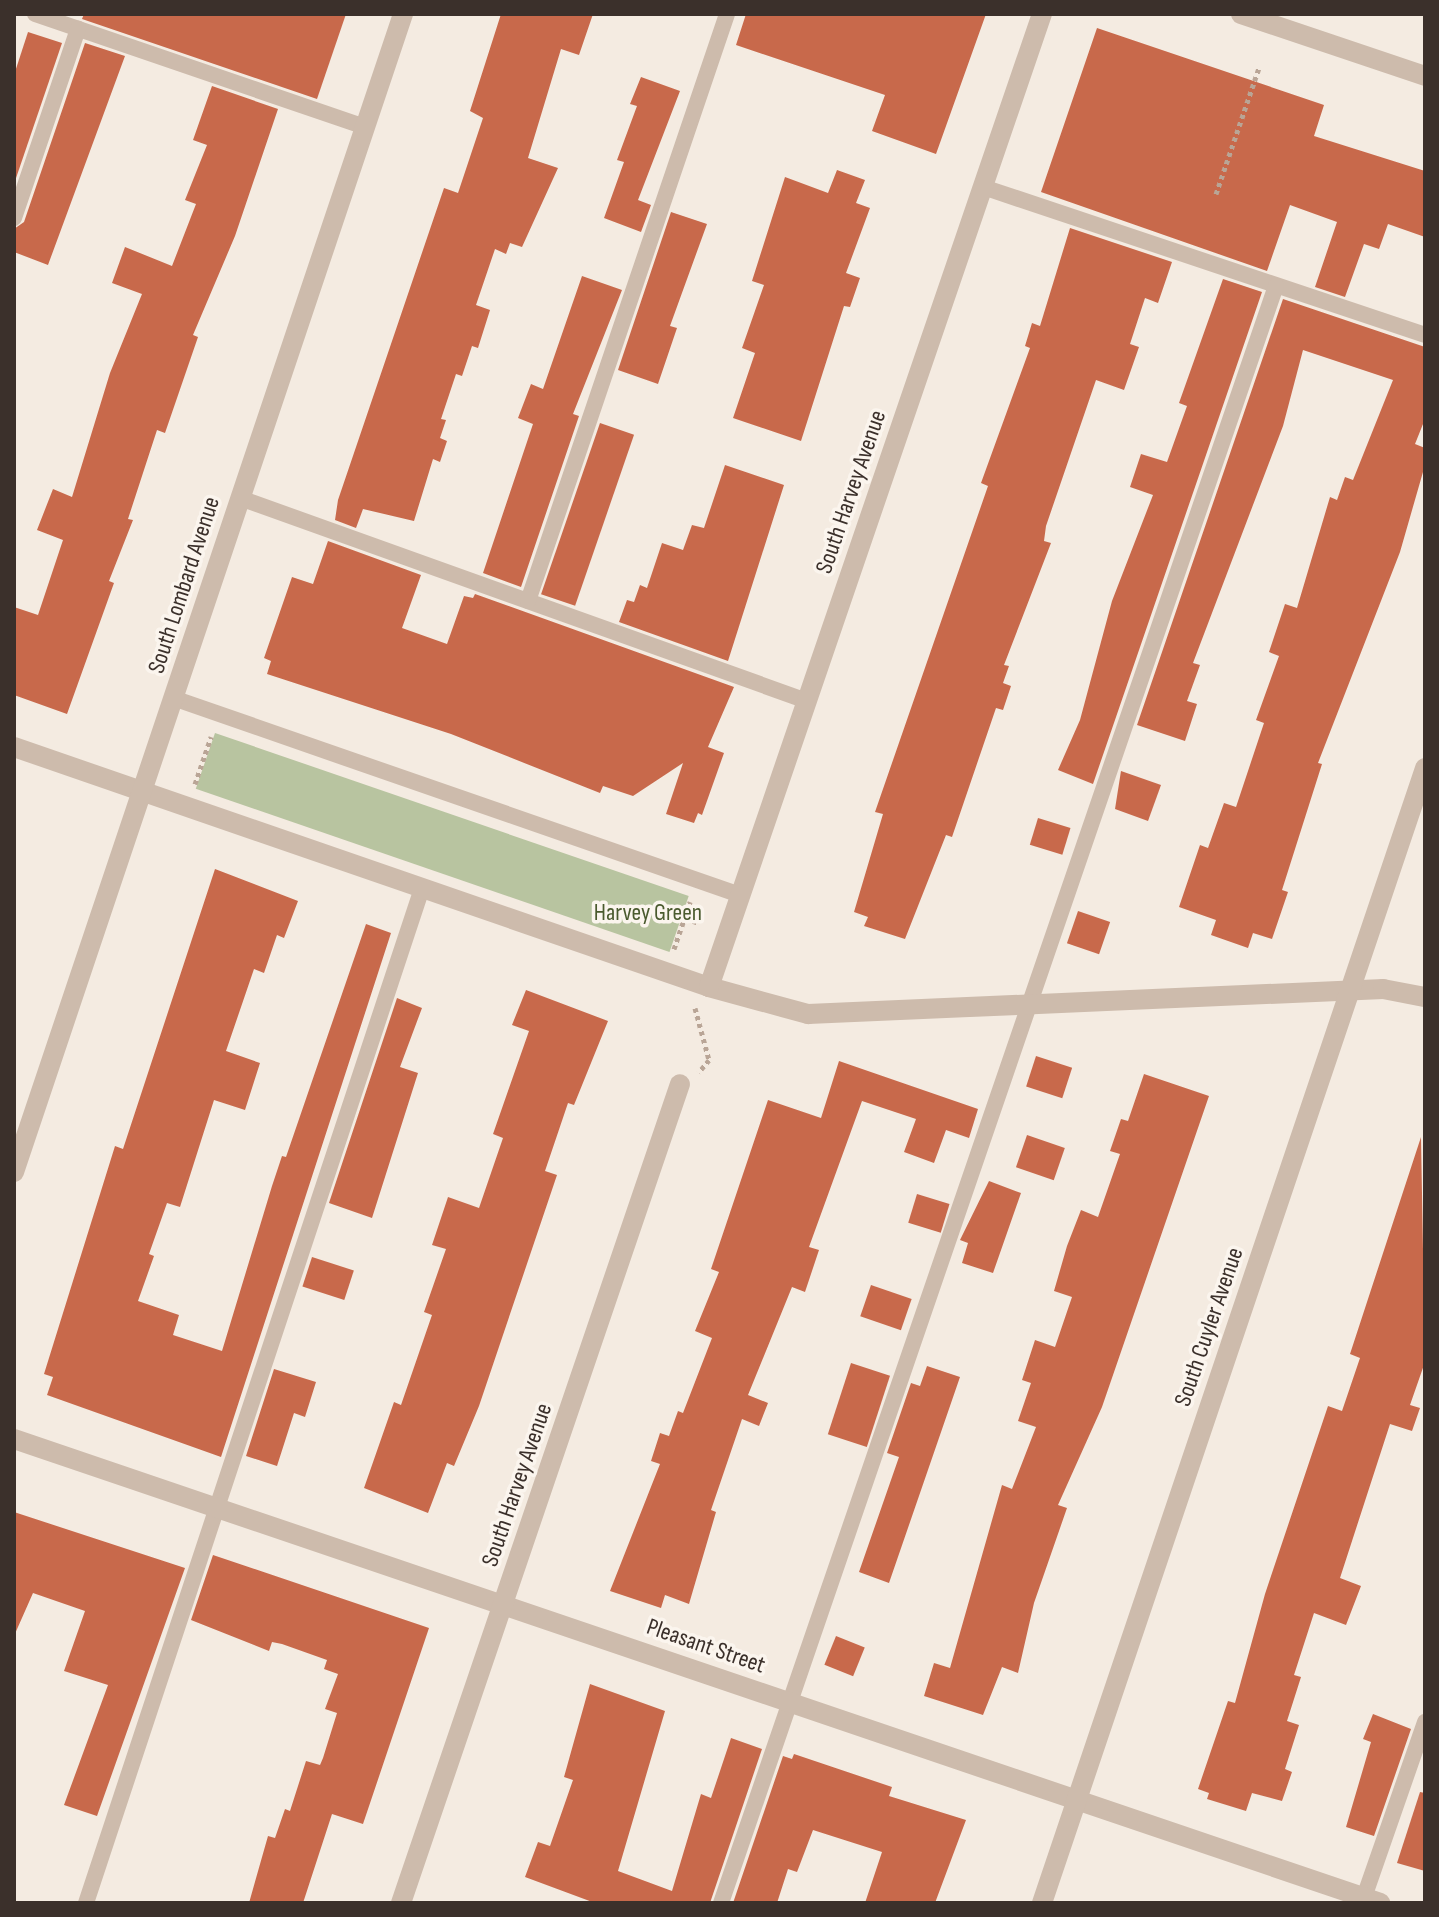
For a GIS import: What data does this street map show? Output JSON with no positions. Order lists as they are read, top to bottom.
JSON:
{
  "streets": {
    "street": [
      "South Harvey Avenue",
      "South Lombard Avenue",
      "South Cuyler Avenue",
      "Pleasant Street"
    ]
  },
  "crossings": [
    ["South Harvey Avenue", "Pleasant Street"],
    ["South Cuyler Avenue", "Pleasant Street"]
  ],
  "parks": ["Harvey Green"]
}
